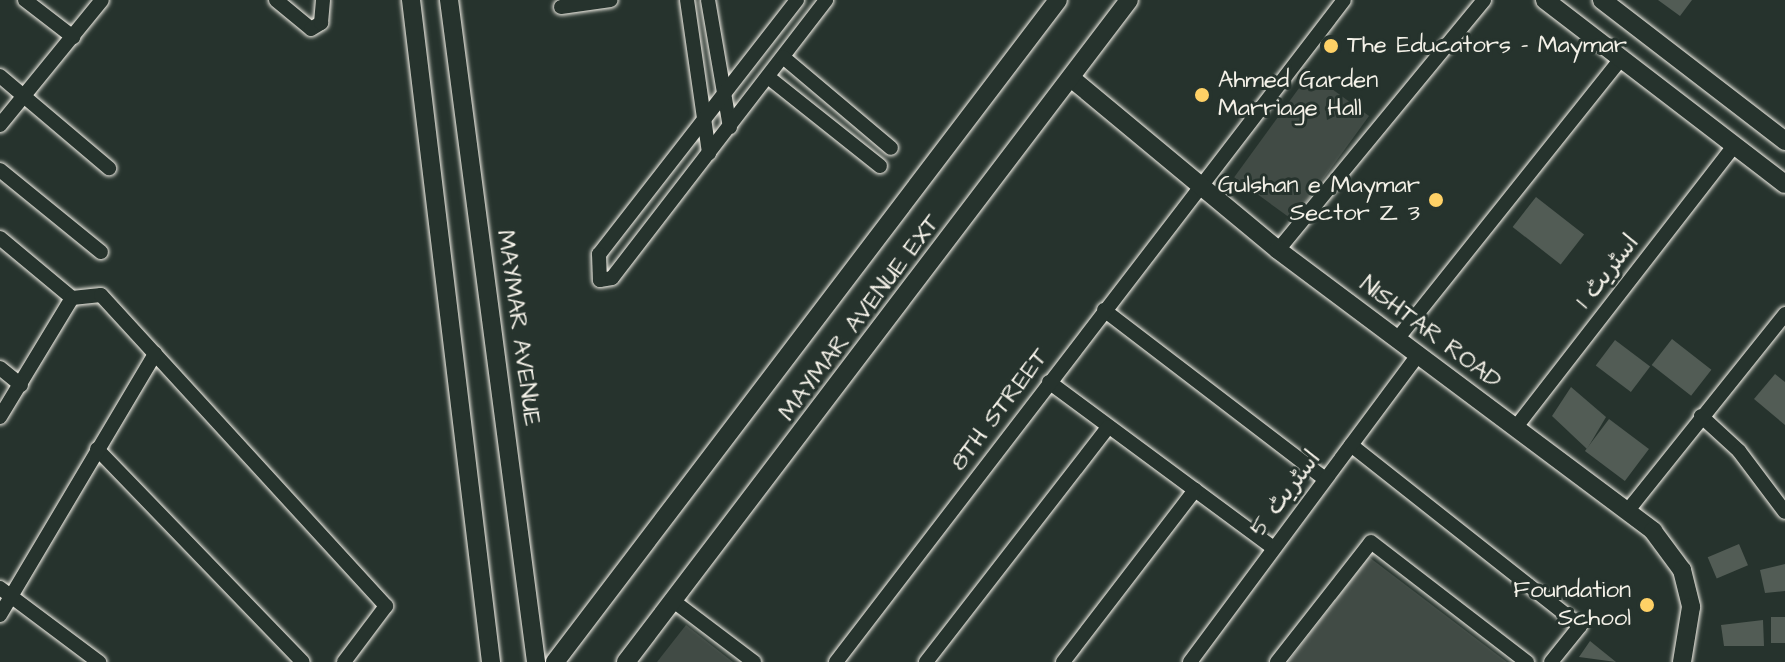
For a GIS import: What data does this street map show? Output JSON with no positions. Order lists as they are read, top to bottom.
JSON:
{
  "streets": {
    "main road": ["MAYMAR AVENUE EXT", "MAYMAR AVENUE", "NISHTAR ROAD"],
    "street": ["اسٹریٹ 1", "8TH STREET", "اسٹریٹ 5"]
  },
  "crossings": [
    ["اسٹریٹ 1", "NISHTAR ROAD"],
    ["MAYMAR AVENUE EXT", "NISHTAR ROAD"],
    ["NISHTAR ROAD", "8TH STREET"],
    ["NISHTAR ROAD", "اسٹریٹ 5"]
  ],
  "places": [
    "The Educators - Maymar",
    "Ahmed Garden Marriage Hall",
    "Gulshan e Maymar Sector Z 3",
    "Foundation School"
  ]
}
